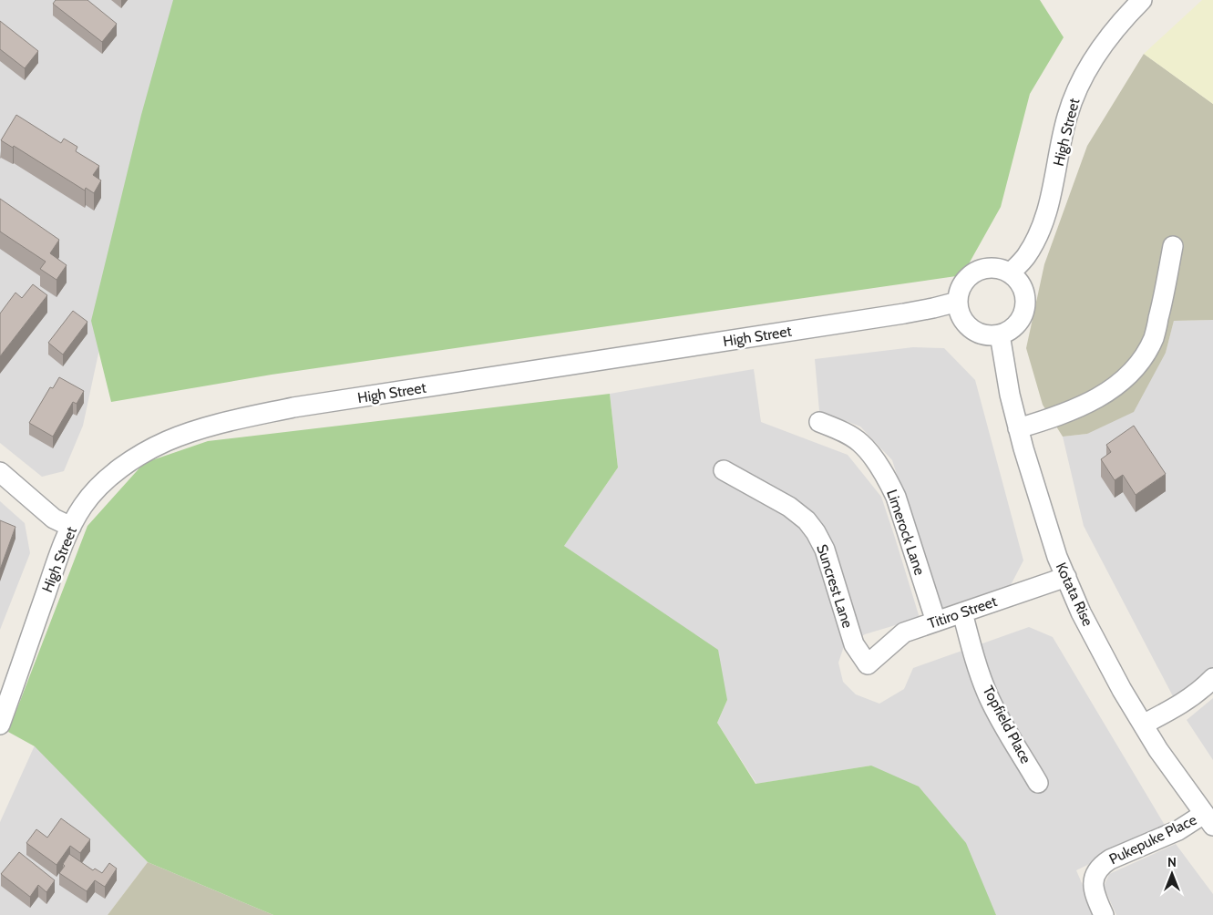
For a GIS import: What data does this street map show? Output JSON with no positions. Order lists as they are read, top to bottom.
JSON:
{
  "streets": {
    "street": [
      "High Street",
      "Limerock Lane",
      "Suncrest Lane",
      "Kotata Rise",
      "Titiro Street",
      "Topfield Place",
      "Pukepuke Place"
    ]
  },
  "crossings": [
    ["High Street", "Kotata Rise"],
    ["Limerock Lane", "Titiro Street"],
    ["Suncrest Lane", "Titiro Street"],
    ["Kotata Rise", "Titiro Street"],
    ["Kotata Rise", "Pukepuke Place"],
    ["Titiro Street", "Topfield Place"]
  ],
  "north": "top"
}
